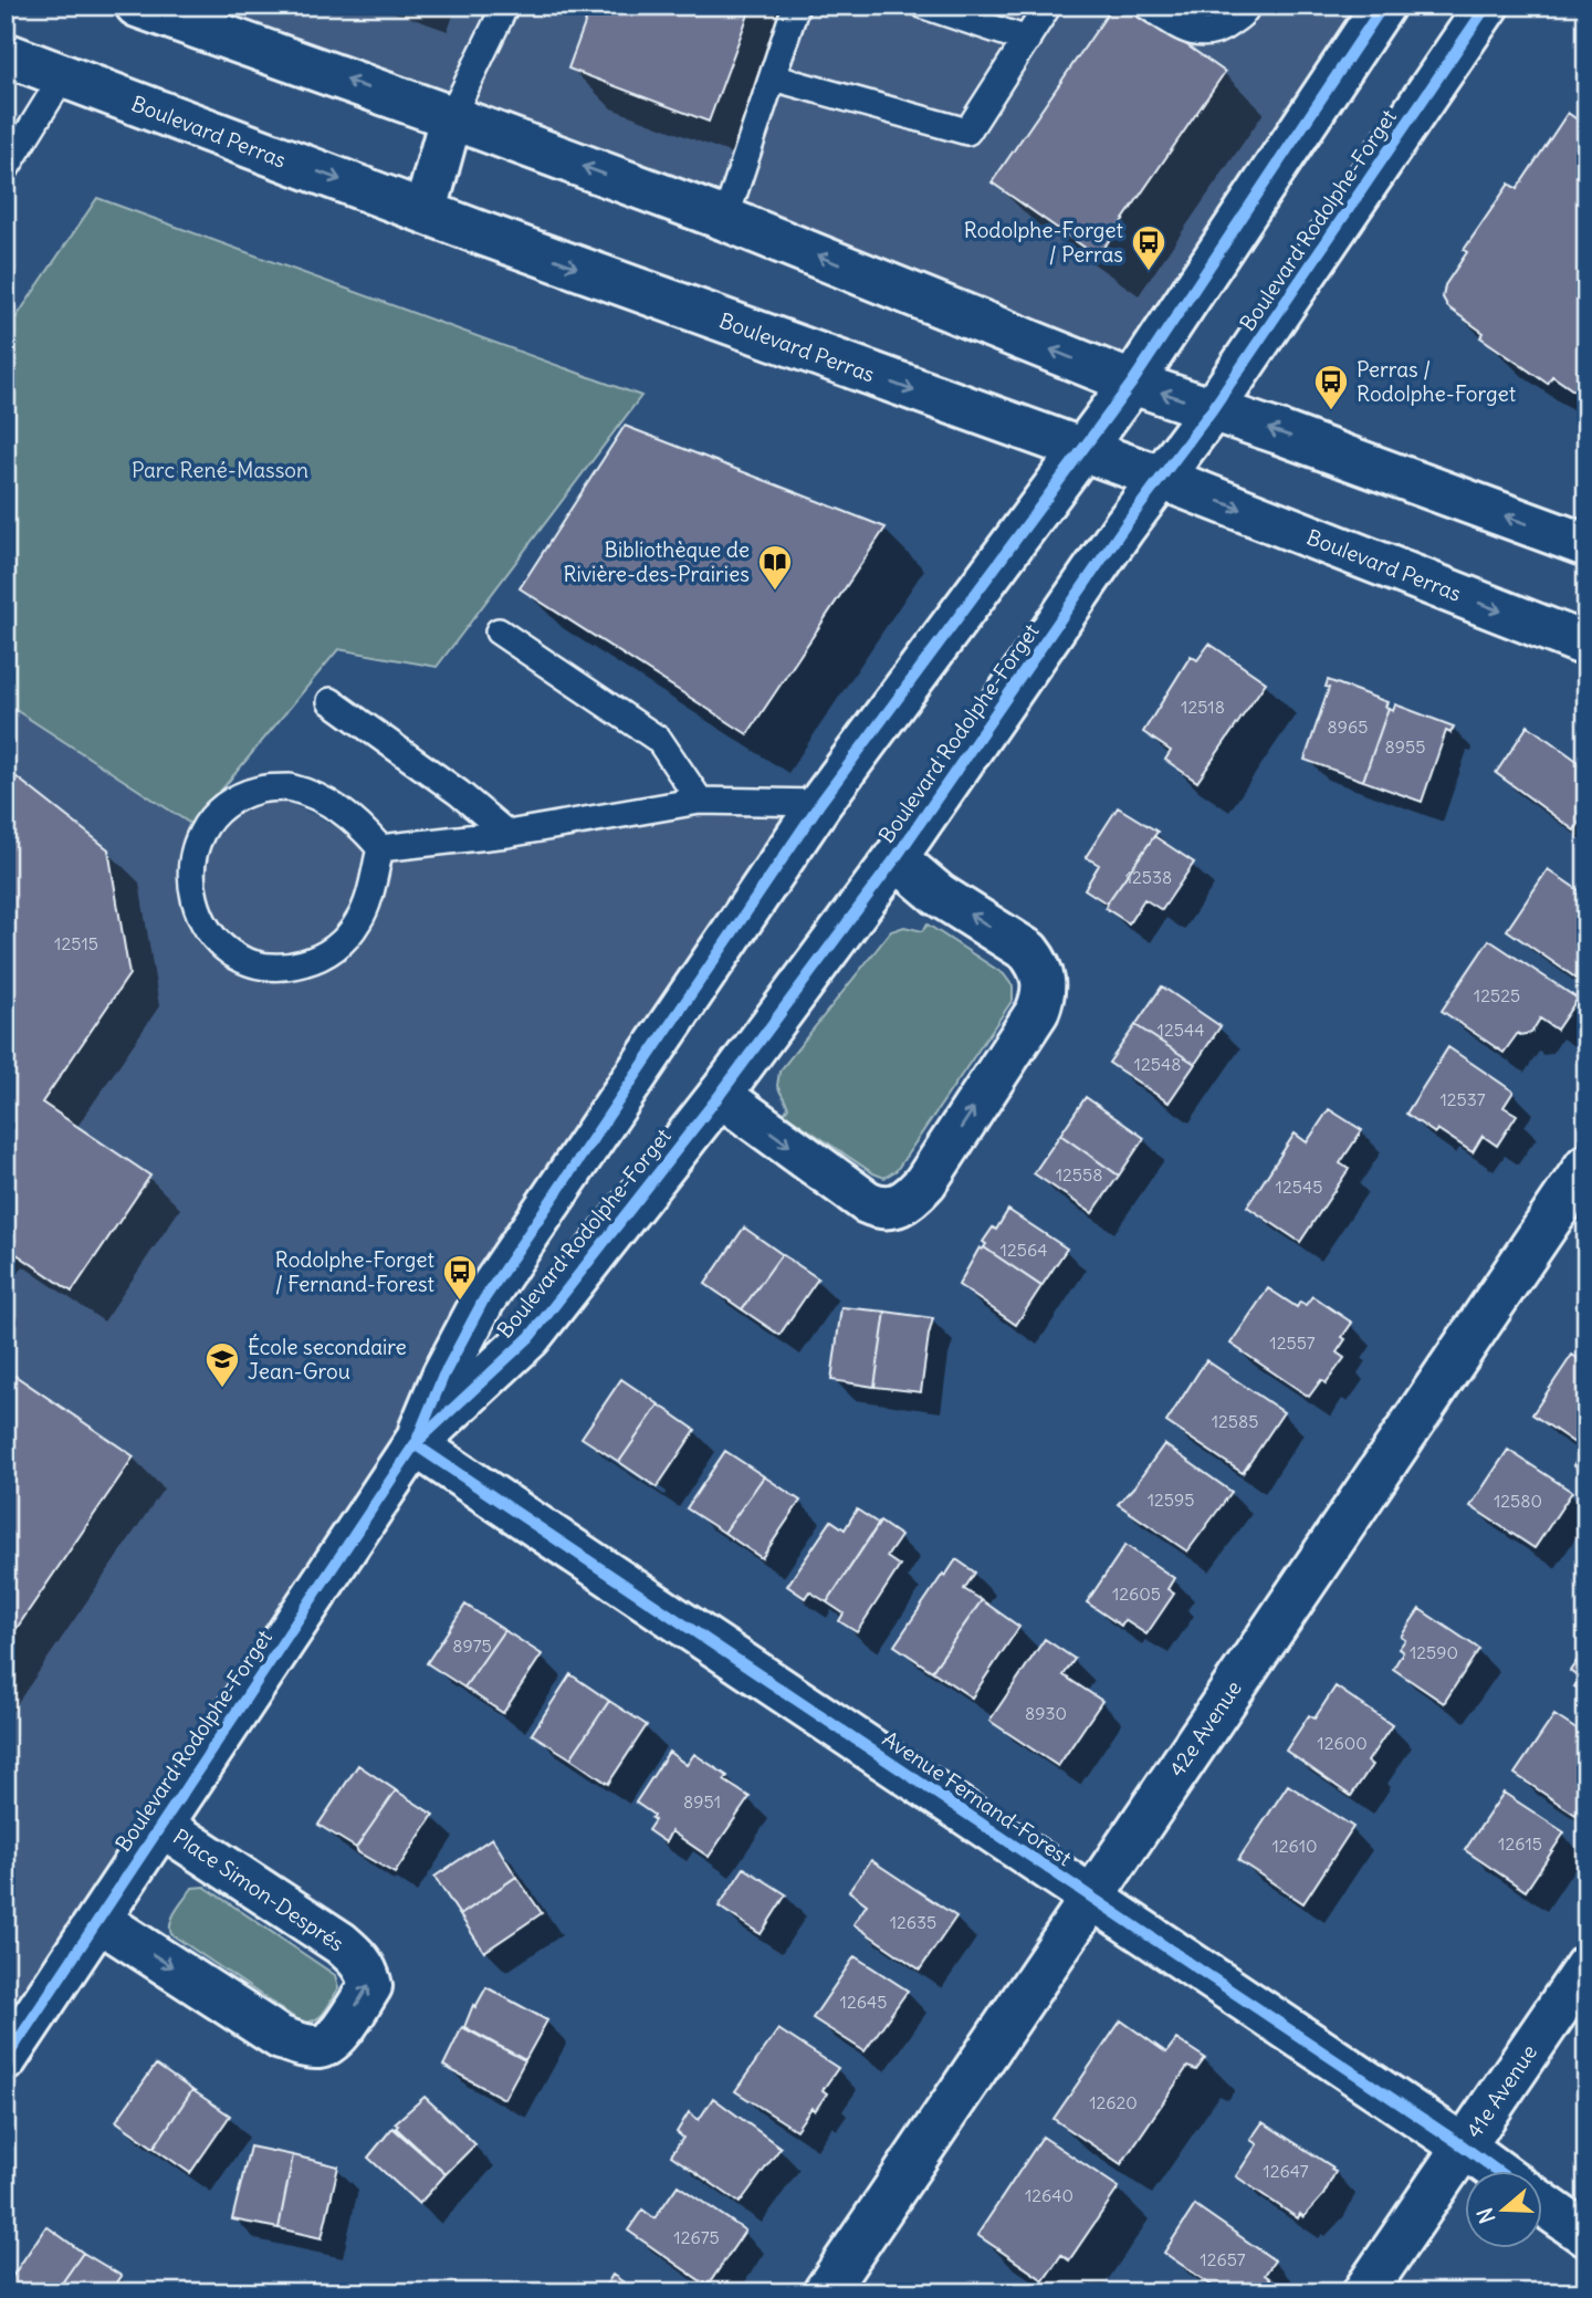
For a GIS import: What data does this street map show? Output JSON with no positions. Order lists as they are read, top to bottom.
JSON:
{
  "streets": {
    "street": [
      "Boulevard Perras",
      "Boulevard Rodolphe-Forget",
      "42e Avenue",
      "Avenue Fernand-Forest",
      "Place Simon-Després",
      "41e Avenue"
    ]
  },
  "crossings": [
    ["Boulevard Perras", "Boulevard Rodolphe-Forget"],
    ["Boulevard Rodolphe-Forget", "Avenue Fernand-Forest"],
    ["Boulevard Rodolphe-Forget", "Place Simon-Després"],
    ["42e Avenue", "Avenue Fernand-Forest"],
    ["Avenue Fernand-Forest", "41e Avenue"]
  ],
  "parks": ["Parc René-Masson"],
  "places": {
    "bus stop": ["Rodolphe-Forget / Perras", "Perras / Rodolphe-Forget", "Rodolphe-Forget / Fernand-Forest"],
    "library": ["Bibliothèque de Rivière-des-Prairies"],
    "school or university": ["École secondaire Jean-Grou"]
  },
  "house_numbers": [
    "12518",
    "8965",
    "8955",
    "12538",
    "12515",
    "12525",
    "12544",
    "12548",
    "12537",
    "12558",
    "12545",
    "12564",
    "12557",
    "12585",
    "12595",
    "12580",
    "12605",
    "8975",
    "12590",
    "8930",
    "12600",
    "8951",
    "12615",
    "12610",
    "12635",
    "12645",
    "12620",
    "12647",
    "12640",
    "12675",
    "12657"
  ],
  "north": "left"
}
